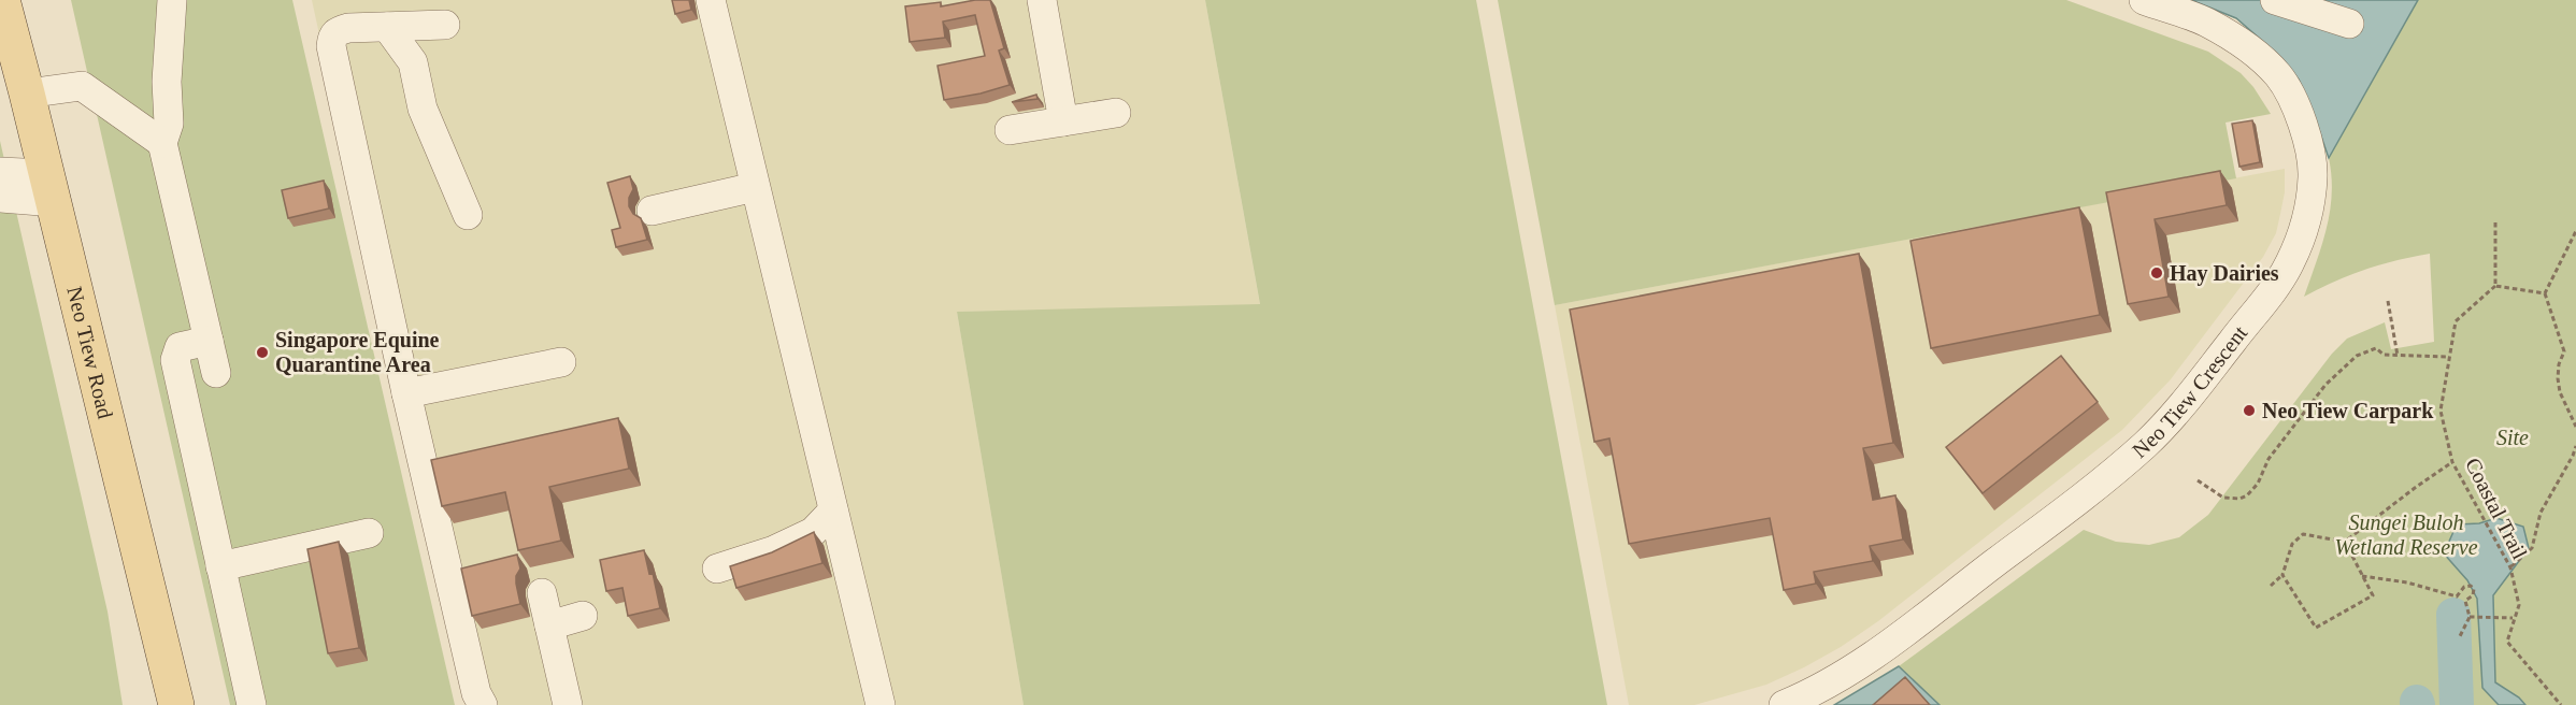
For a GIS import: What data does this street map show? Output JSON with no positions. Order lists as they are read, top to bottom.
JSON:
{
  "streets": {
    "main road": ["Neo Tiew Road"],
    "street": ["Neo Tiew Crescent"],
    "path": ["Coastal Trail"]
  },
  "parks": ["Site", "Sungei Buloh Wetland Reserve"],
  "places": ["Hay Dairies", "Singapore Equine Quarantine Area", "Neo Tiew Carpark"]
}
